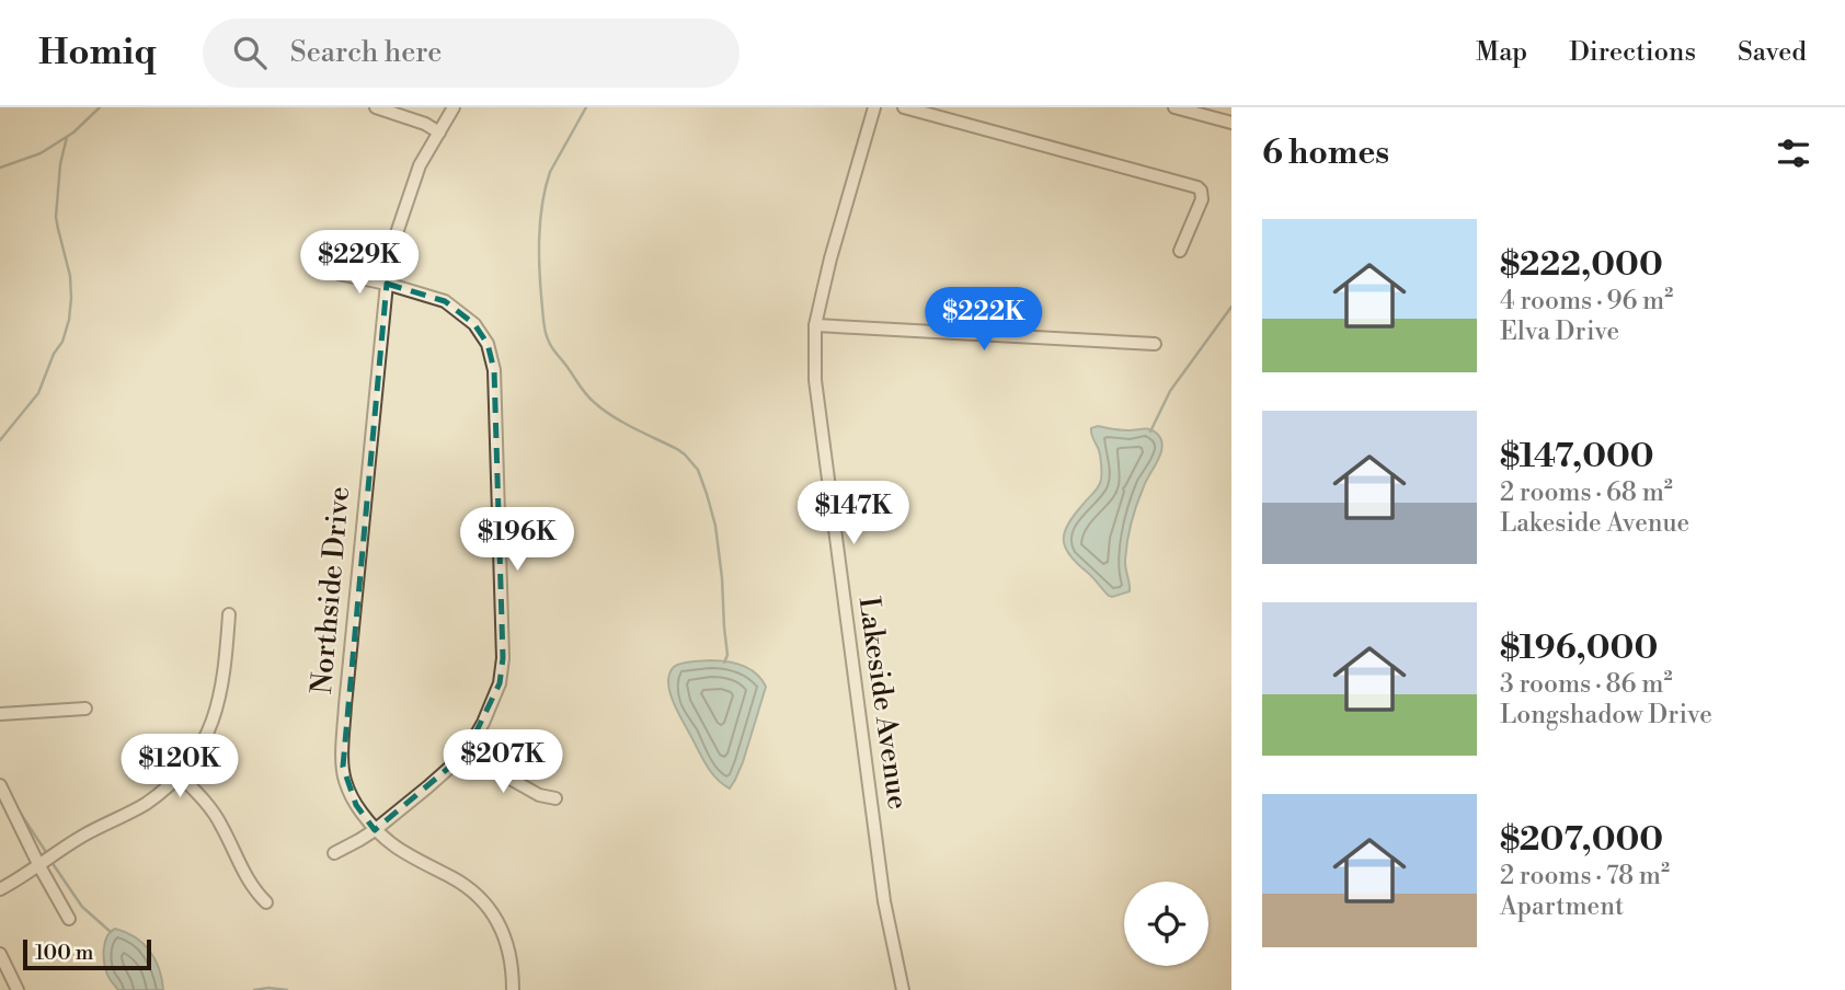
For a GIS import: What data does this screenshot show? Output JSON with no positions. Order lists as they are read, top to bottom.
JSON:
{
  "streets": {
    "street": ["Northside Drive", "Lakeside Avenue"]
  },
  "scale_bar": "100 m",
  "page": {
    "header": "Homiq",
    "search": "Search here",
    "nav": ["Map", "Directions", "Saved"],
    "heading": "6 homes",
    "list": [
      {
        "name": "$222,000",
        "note": "4 rooms · 96 m² · Elva Drive"
      },
      {
        "name": "$147,000",
        "note": "2 rooms · 68 m² · Lakeside Avenue"
      },
      {
        "name": "$196,000",
        "note": "3 rooms · 86 m² · Longshadow Drive"
      },
      {
        "name": "$207,000",
        "note": "2 rooms · 78 m² · Apartment"
      }
    ],
    "price": [
      "$229K",
      "$222K",
      "$147K",
      "$196K",
      "$207K",
      "$120K"
    ],
    "scale": "100 m"
  }
}
